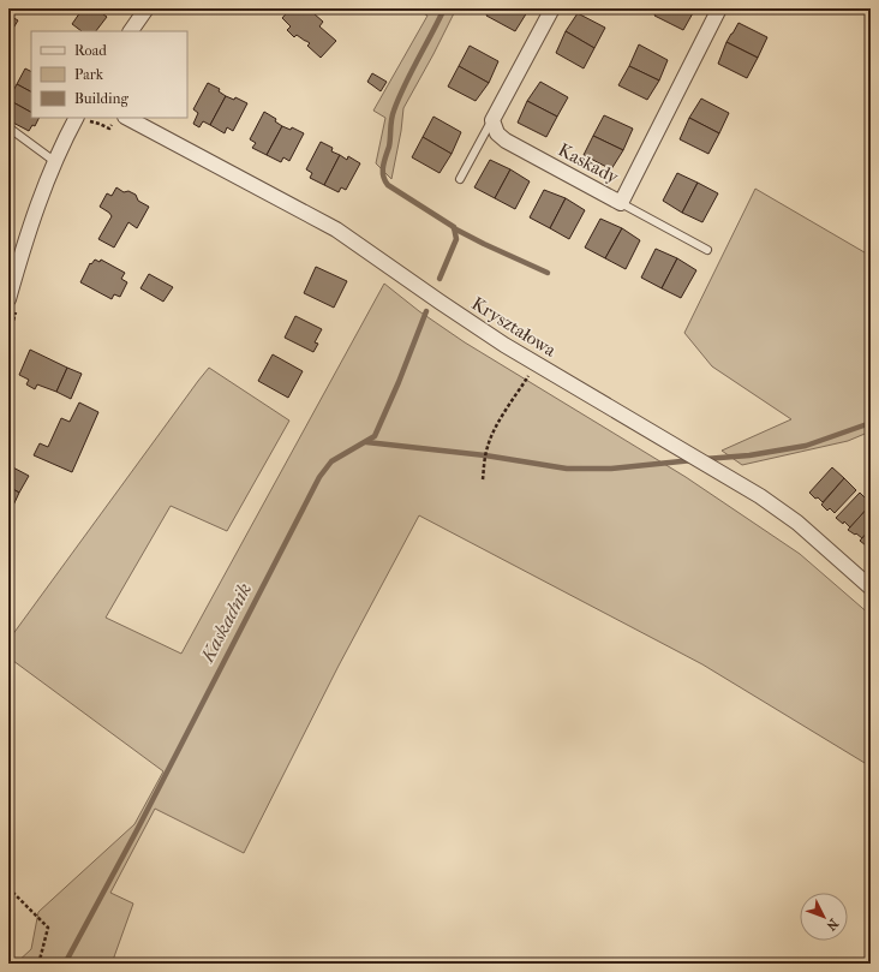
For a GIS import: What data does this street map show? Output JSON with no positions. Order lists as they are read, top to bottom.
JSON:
{
  "streets": {
    "street": ["Kaskady", "Kryształowa"]
  },
  "water": ["Kaskadnik"],
  "legend": ["Road", "Park", "Building"],
  "north": "bottom right"
}
